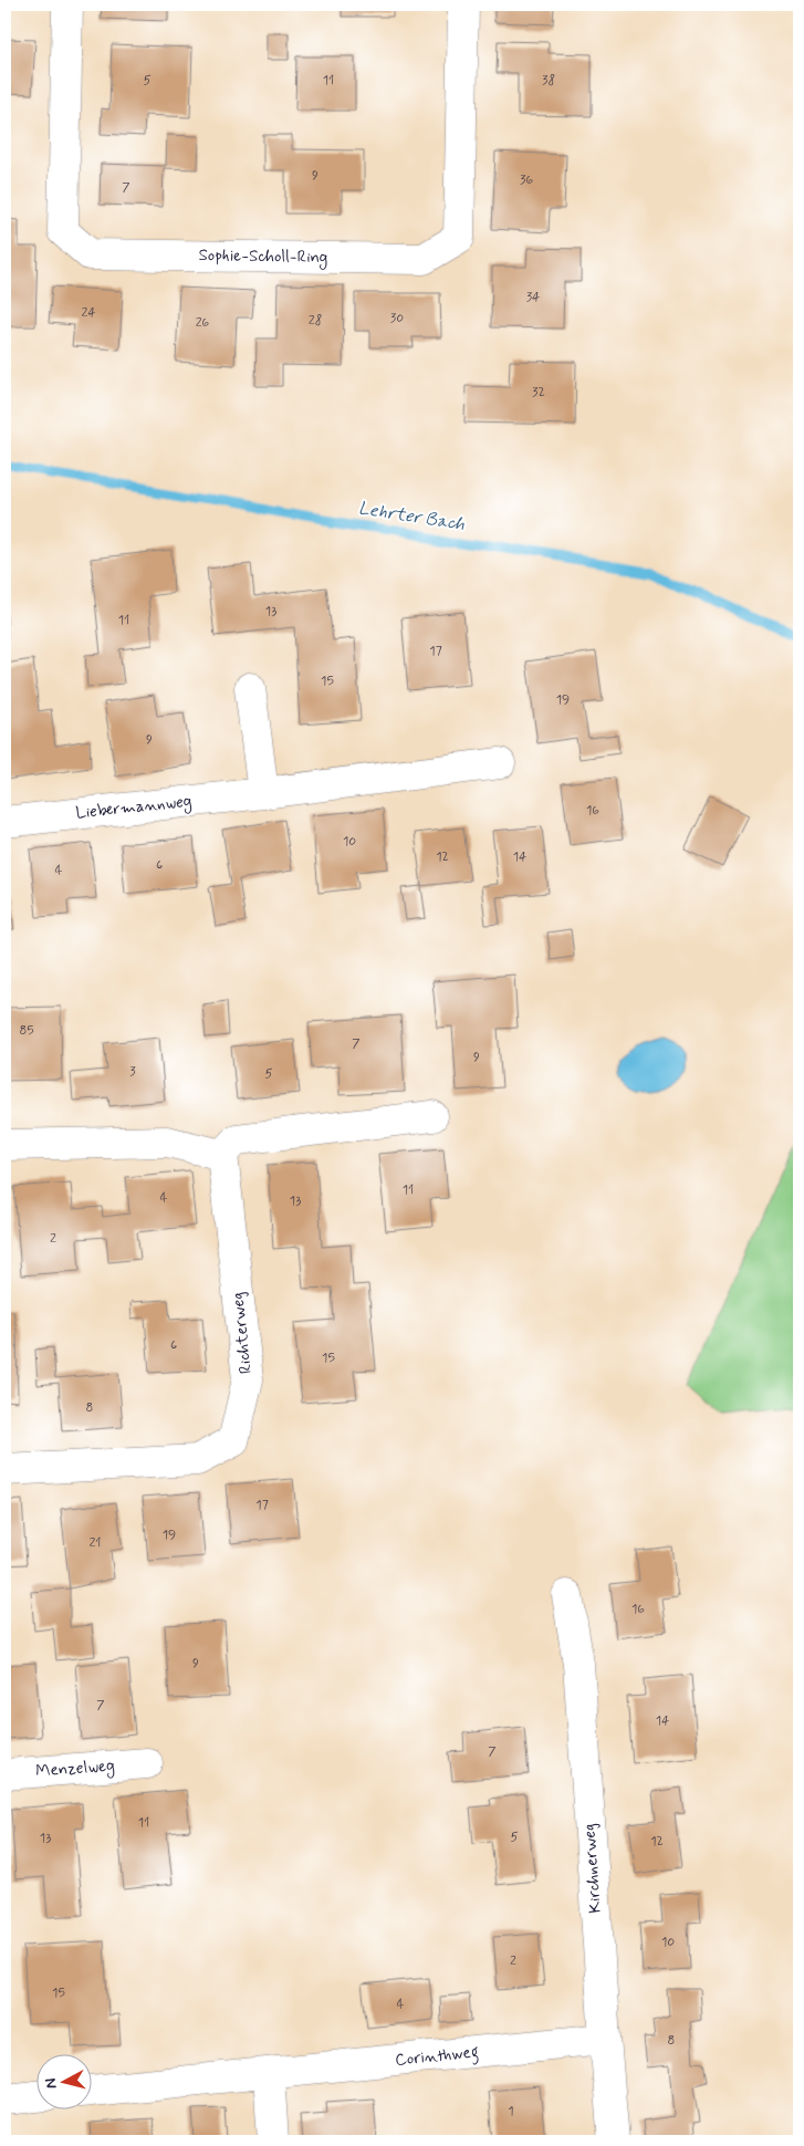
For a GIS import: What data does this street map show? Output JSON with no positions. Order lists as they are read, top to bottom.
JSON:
{
  "streets": {
    "street": [
      "Sophie-Scholl-Ring",
      "Liebermannweg",
      "Richterweg",
      "Menzelweg",
      "Kirchnerweg",
      "Corinthweg"
    ]
  },
  "crossings": [
    ["Kirchnerweg", "Corinthweg"]
  ],
  "water": ["Lehrter Bach"],
  "house_numbers": [
    "5",
    "11",
    "38",
    "9",
    "36",
    "7",
    "34",
    "24",
    "30",
    "28",
    "26",
    "32",
    "13",
    "11",
    "17",
    "15",
    "19",
    "9",
    "16",
    "10",
    "12",
    "14",
    "6",
    "4",
    "85",
    "7",
    "9",
    "3",
    "5",
    "11",
    "4",
    "13",
    "2",
    "6",
    "15",
    "8",
    "17",
    "19",
    "21",
    "16",
    "9",
    "7",
    "14",
    "7",
    "11",
    "5",
    "13",
    "12",
    "10",
    "2",
    "15",
    "4",
    "8",
    "1"
  ],
  "north": "left"
}
